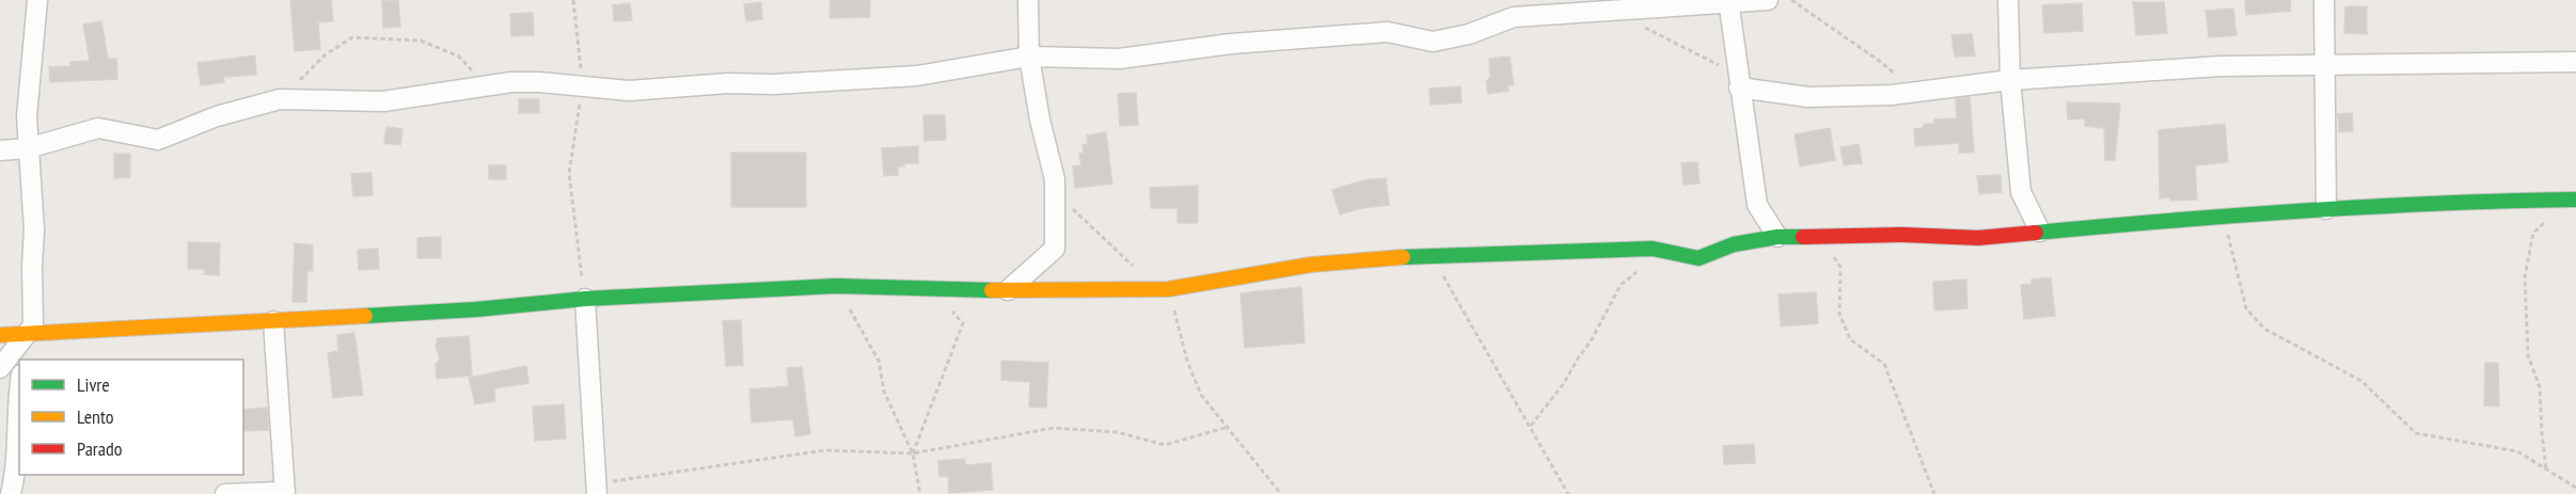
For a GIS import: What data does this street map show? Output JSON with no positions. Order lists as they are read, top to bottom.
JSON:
{
  "legend": ["Livre", "Lento", "Parado"]
}
